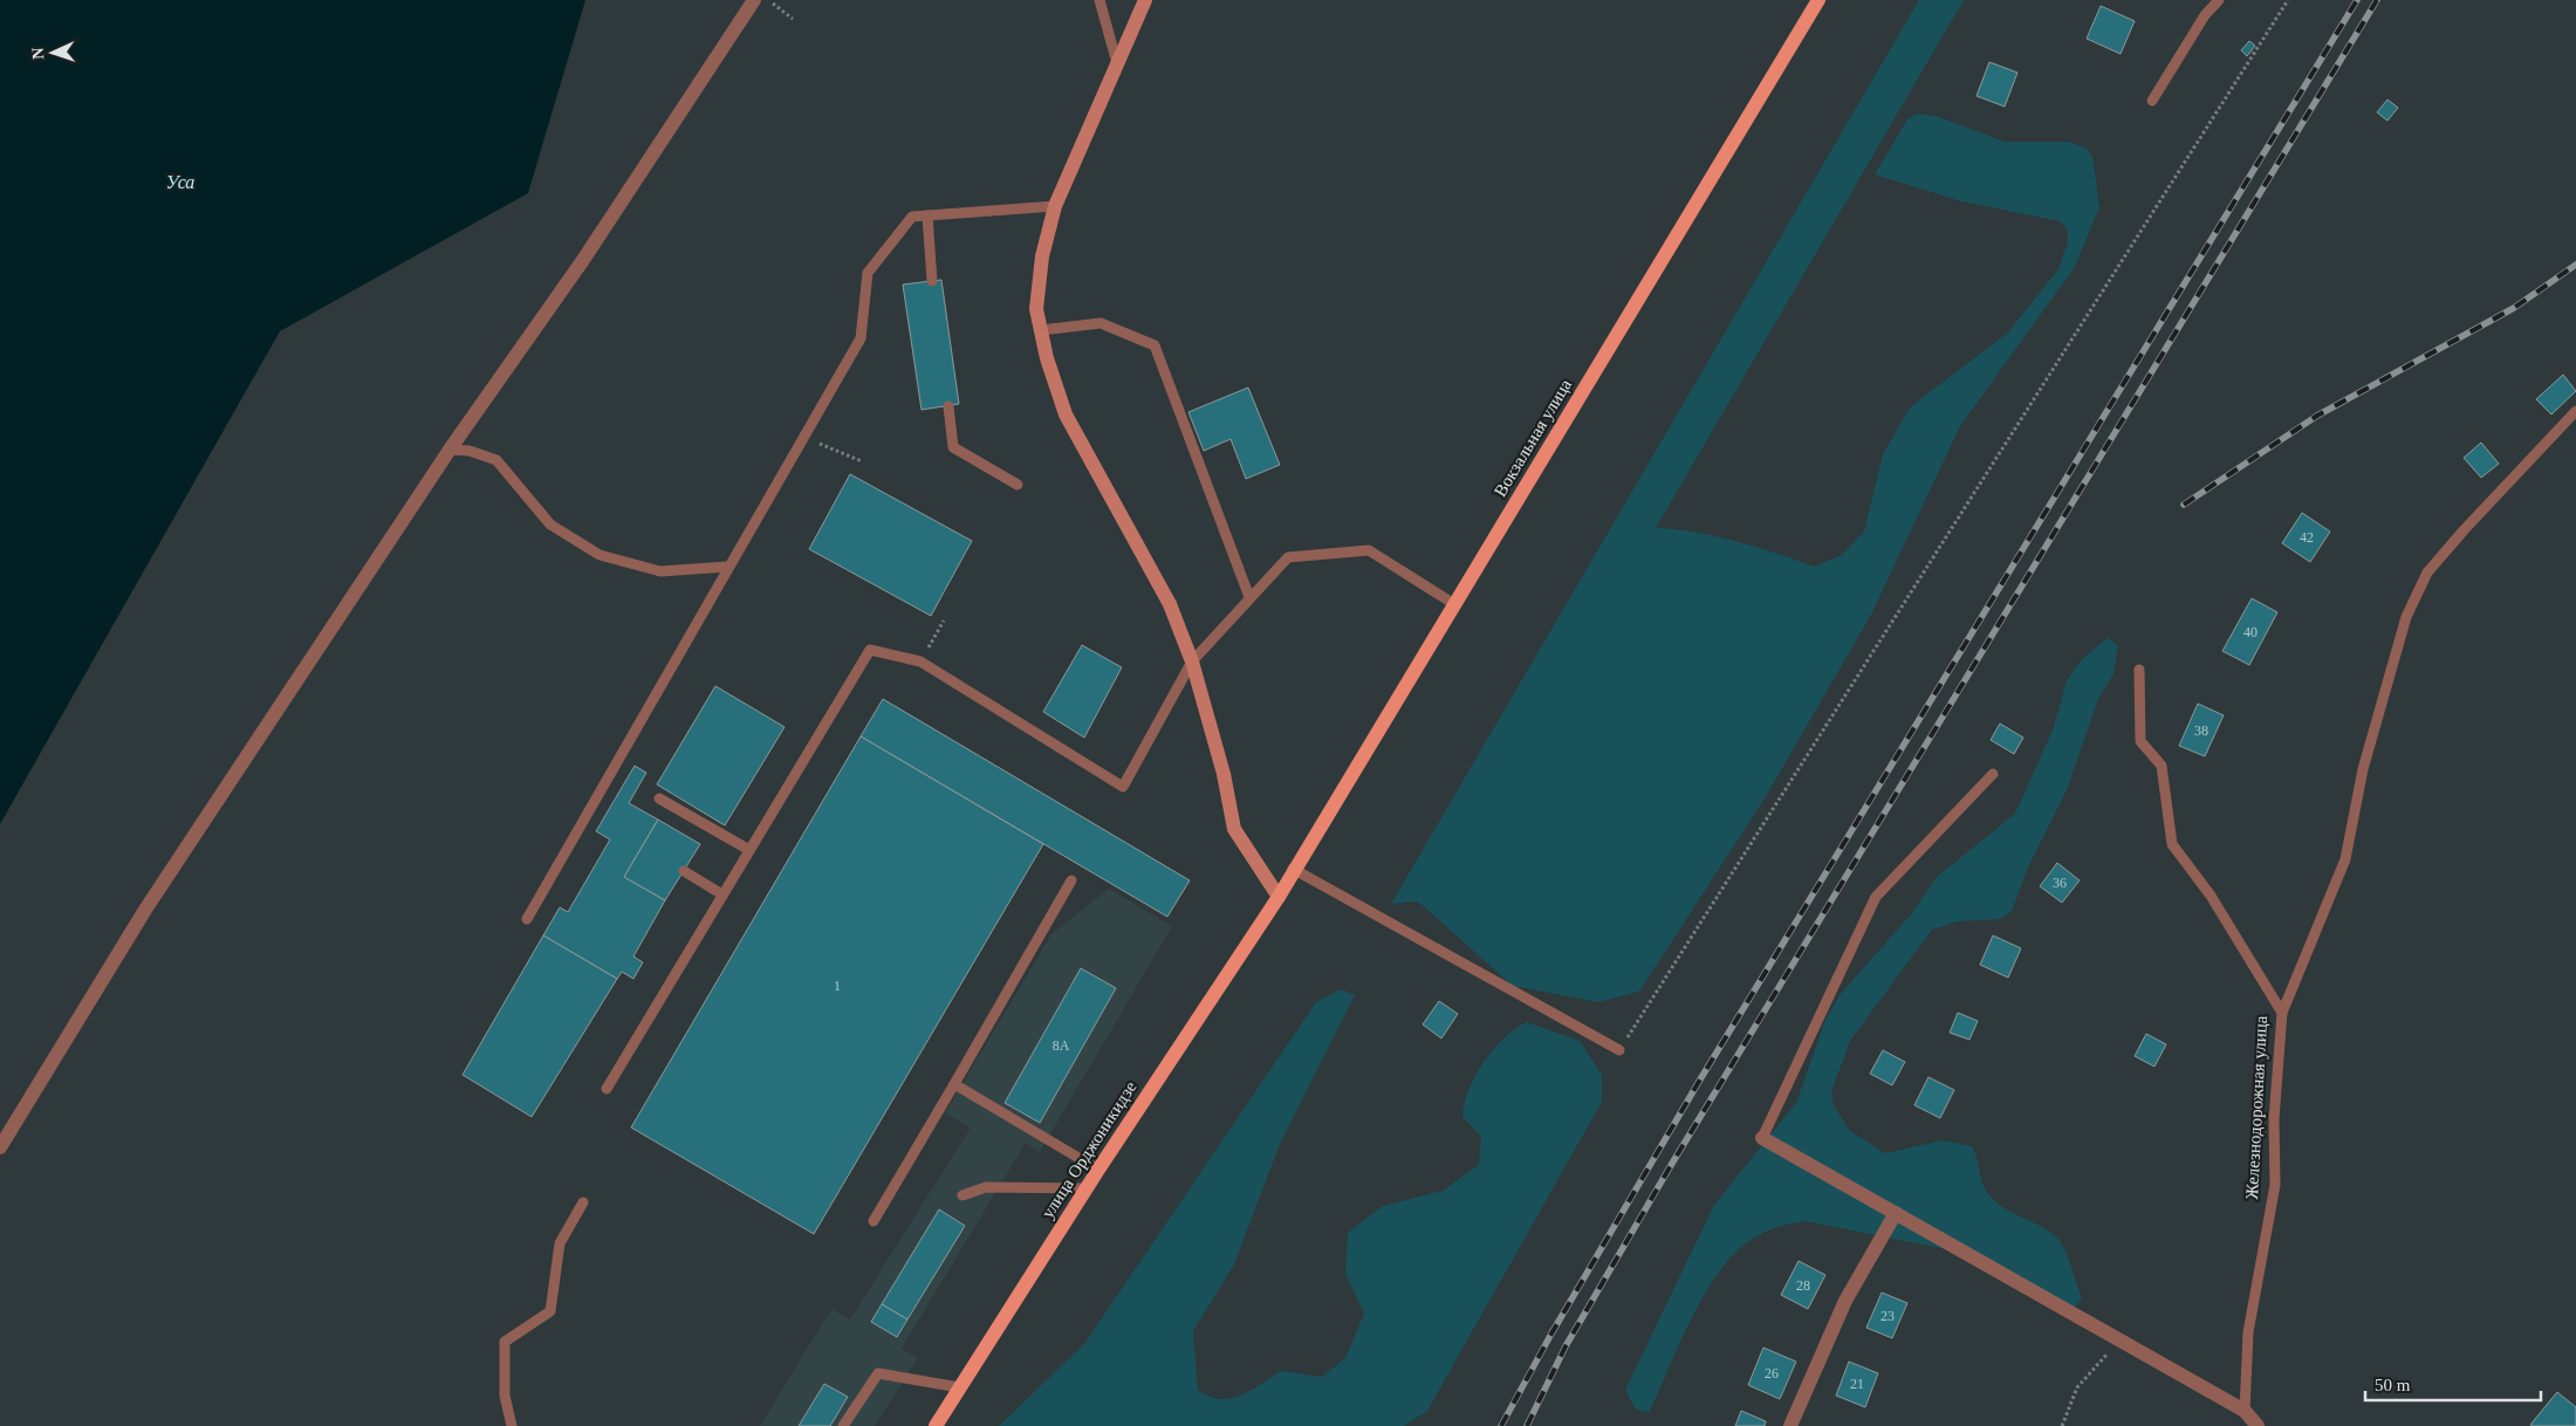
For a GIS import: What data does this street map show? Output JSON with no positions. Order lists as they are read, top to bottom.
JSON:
{
  "streets": {
    "main road": ["Вокзальная улица", "улица Орджоникидзе"],
    "lane": ["Железнодорожная улица"]
  },
  "crossings": [
    ["Вокзальная улица", "улица Орджоникидзе"]
  ],
  "water": ["Уса"],
  "house_numbers": [
    "42",
    "40",
    "38",
    "36",
    "1",
    "8А",
    "28",
    "23",
    "26",
    "21"
  ],
  "scale_bar": "50 m",
  "north": "left"
}
